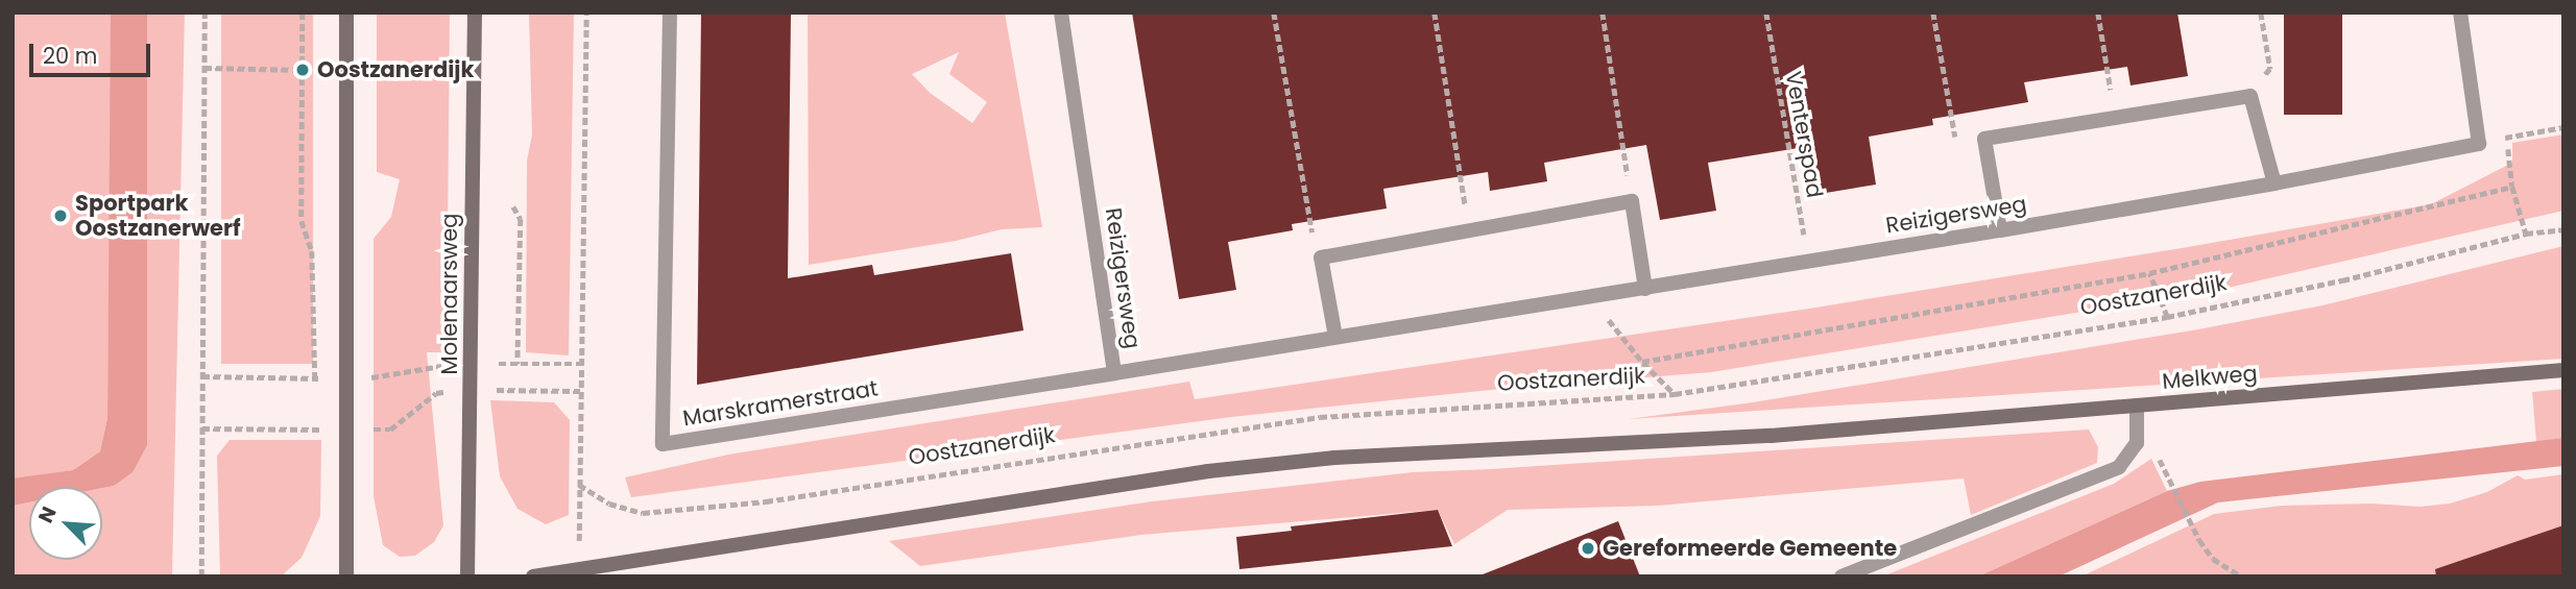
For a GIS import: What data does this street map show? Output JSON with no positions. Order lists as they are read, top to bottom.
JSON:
{
  "streets": {
    "street": [
      "Reizigersweg",
      "Molenaarsweg",
      "Melkweg",
      "Marskramerstraat"
    ],
    "path": ["Venterspad", "Oostzanerdijk"]
  },
  "crossings": [
    ["Venterspad", "Reizigersweg"],
    ["Reizigersweg", "Marskramerstraat"]
  ],
  "places": ["Oostzanerdijk", "Sportpark Oostzanerwerf", "Gereformeerde Gemeente"],
  "scale_bar": "20 m",
  "north": "top left"
}
